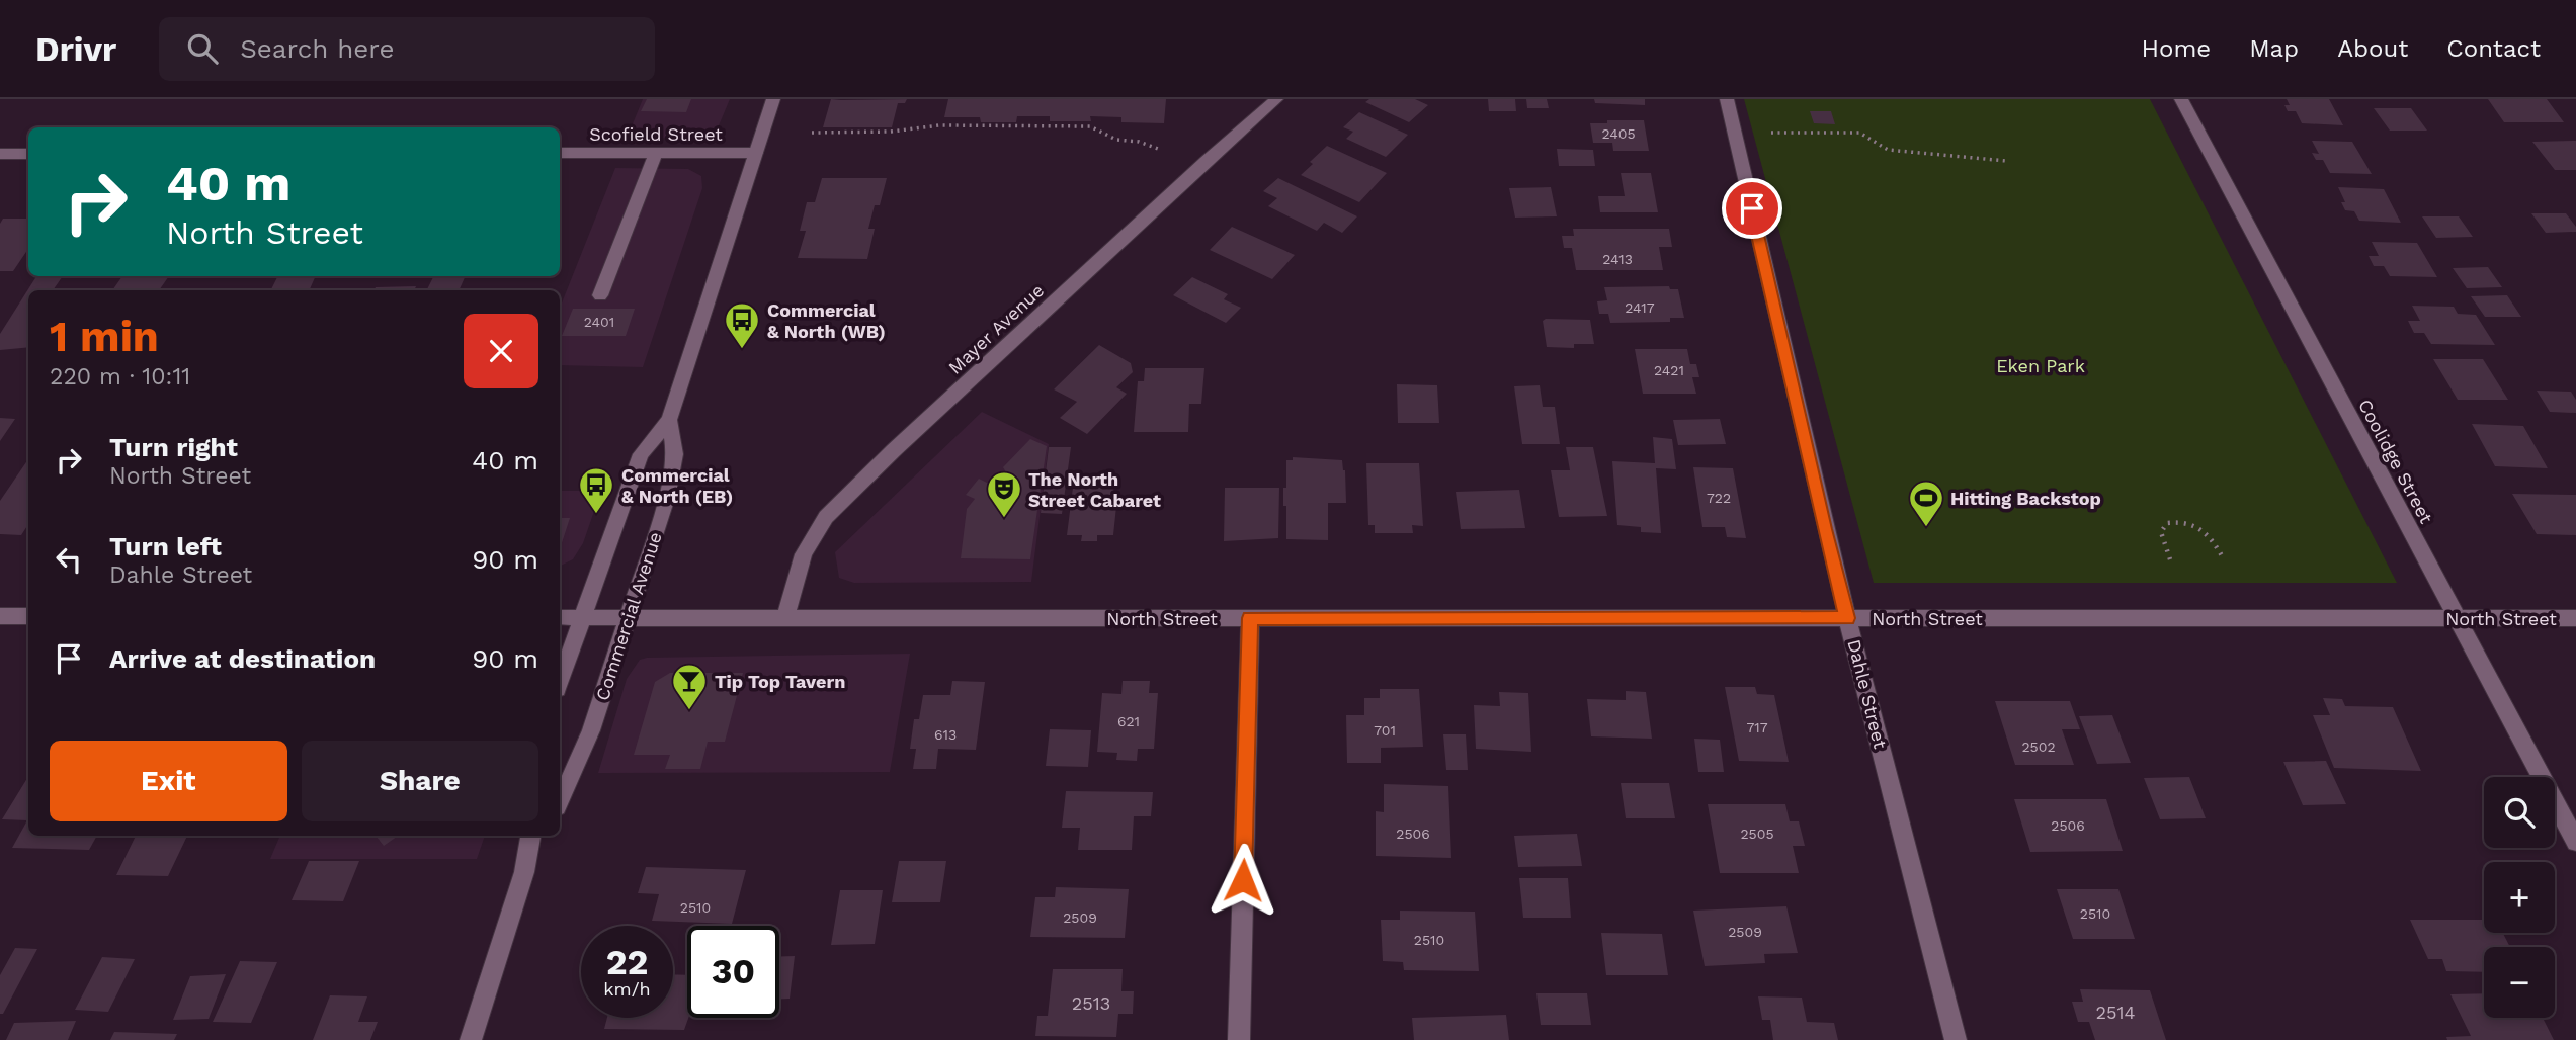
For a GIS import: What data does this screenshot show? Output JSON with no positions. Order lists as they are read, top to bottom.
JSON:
{
  "streets": {
    "street": [
      "Scofield Street",
      "Mayer Avenue",
      "Coolidge Street",
      "Commercial Avenue",
      "North Street",
      "Dahle Street"
    ]
  },
  "crossings": [
    ["Scofield Street", "Commercial Avenue"],
    ["Mayer Avenue", "North Street"],
    ["Coolidge Street", "North Street"],
    ["Commercial Avenue", "North Street"],
    ["North Street", "Dahle Street"]
  ],
  "parks": ["Eken Park"],
  "places": {
    "bus stop": ["Commercial & North (WB)", "Commercial & North (EB)"],
    "theatre": ["The North Street Cabaret"],
    "sports": ["Hitting Backstop"],
    "bar": ["Tip Top Tavern"]
  },
  "house_numbers": [
    "2405",
    "2413",
    "2417",
    "2401",
    "2421",
    "722",
    "621",
    "717",
    "701",
    "613",
    "2502",
    "2506",
    "2506",
    "2505",
    "2510",
    "2510",
    "2509",
    "2509",
    "2510",
    "2513",
    "2514"
  ],
  "page": {
    "header": "Drivr",
    "search": "Search here",
    "nav": [
      "Home",
      "Map",
      "About",
      "Contact"
    ],
    "turn": ["40 m", "North Street"],
    "heading": ["1 min", "220 m · 10:11"],
    "list": [
      {
        "name": "Turn right",
        "note": "North Street",
        "value": "40 m"
      },
      {
        "name": "Turn left",
        "note": "Dahle Street",
        "value": "90 m"
      },
      {
        "name": "Arrive at destination",
        "value": "90 m"
      }
    ],
    "buttons": ["Exit", "Share"],
    "map_buttons": ["+", "−"],
    "speed": "22 km/h",
    "limit": "30"
  }
}
